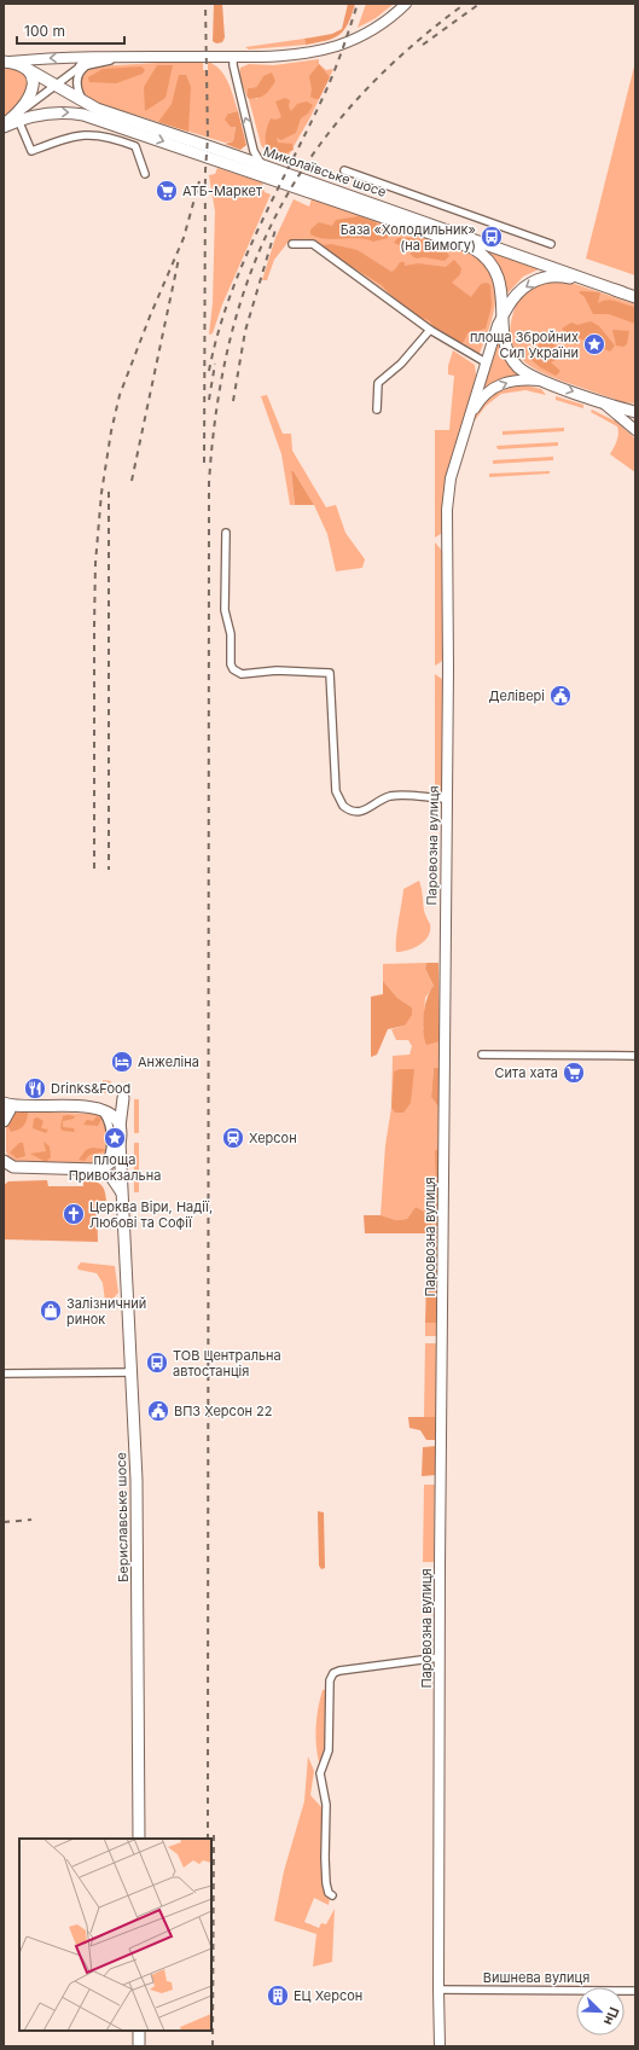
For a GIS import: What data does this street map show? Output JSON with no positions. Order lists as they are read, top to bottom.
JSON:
{
  "streets": {
    "main road": ["Миколаївське шосе", "Паровозна вулиця", "Бериславське шосе"],
    "street": ["Вишнева вулиця"]
  },
  "crossings": [
    ["Миколаївське шосе", "Паровозна вулиця"],
    ["Паровозна вулиця", "Вишнева вулиця"]
  ],
  "places": {
    "supermarket": ["АТБ-Маркет", "Сита хата"],
    "bus stop": ["База «Холодильник» (на вимогу)", "ТОВ Центральна автостанція"],
    "place": ["площа Збройних Сил України", "площа Привокзальна"],
    "public building": ["Делівері", "ВПЗ Херсон 22"],
    "hotel": ["Анжеліна"],
    "restaurant": ["Drinks&Food"],
    "station": ["Херсон"],
    "church": ["Церква Віри, Надії, Любові та Софії"],
    "shop": ["Залізничний ринок"],
    "building": ["ЕЦ Херсон"]
  },
  "scale_bar": "100 m",
  "north": "bottom right"
}
